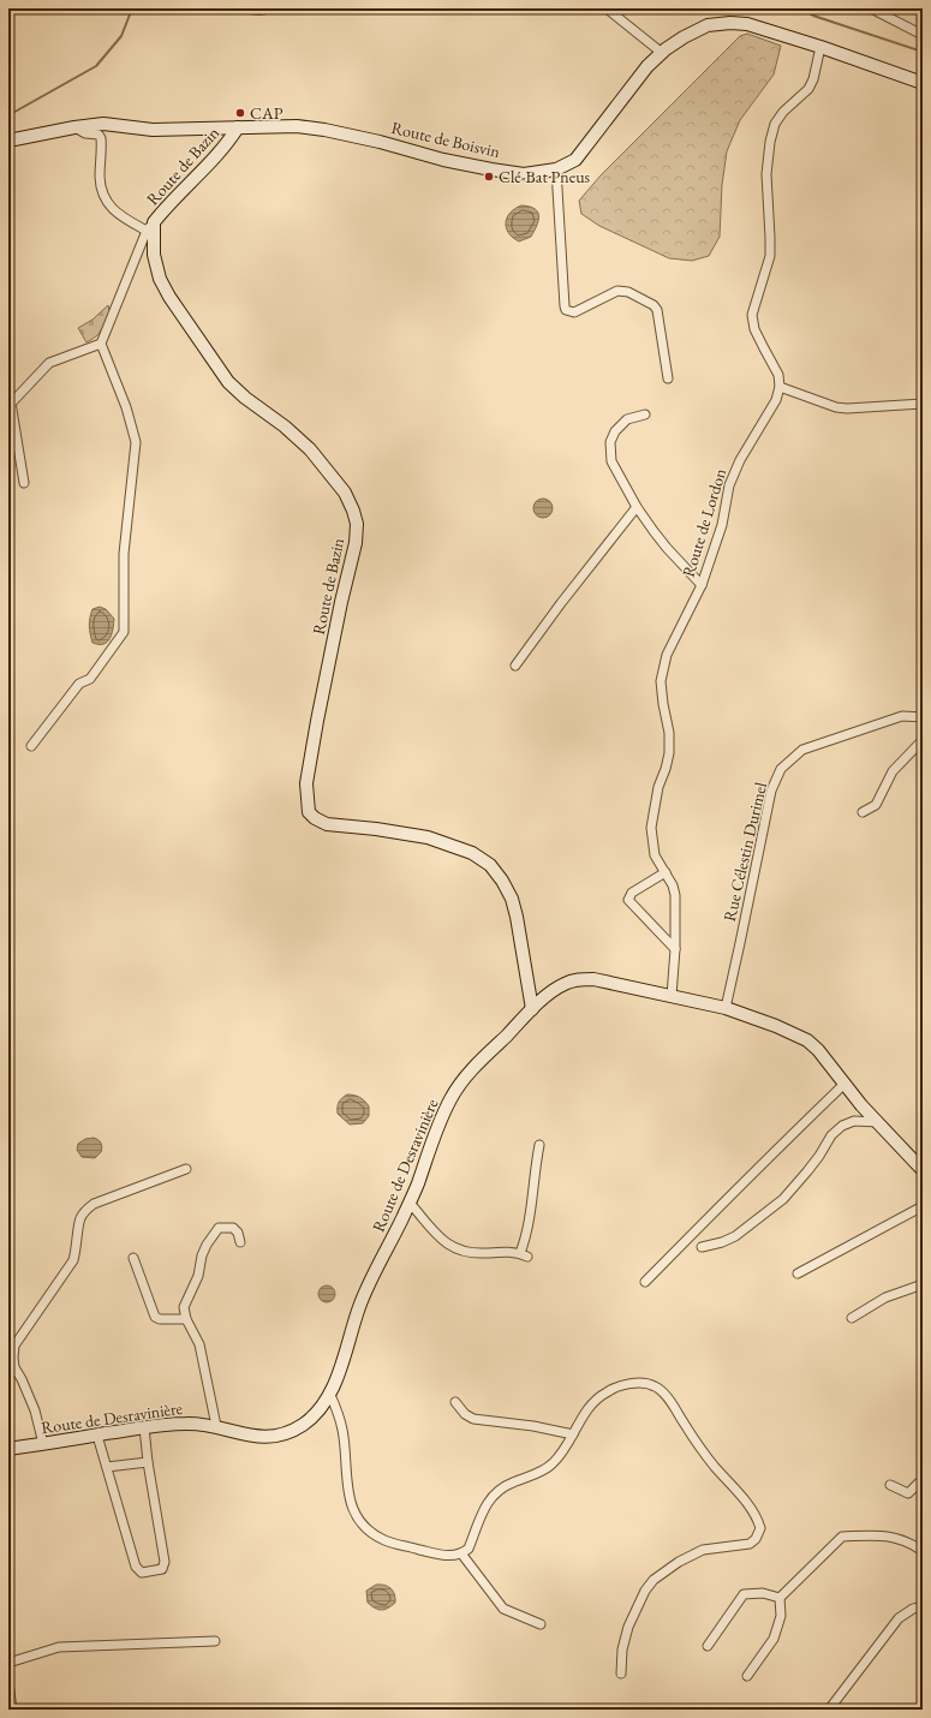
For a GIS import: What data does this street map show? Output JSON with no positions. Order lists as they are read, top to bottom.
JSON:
{
  "streets": {
    "street": [
      "Route de Boisvin",
      "Route de Bazin",
      "Route de Lordon",
      "Rue Célestin Durimel",
      "Route de Desravinière"
    ]
  },
  "crossings": [
    ["Route de Boisvin", "Route de Bazin"],
    ["Route de Bazin", "Route de Desravinière"],
    ["Route de Lordon", "Route de Desravinière"],
    ["Rue Célestin Durimel", "Route de Desravinière"]
  ],
  "places": ["CAP", "Clé-Bat Pneus"]
}
